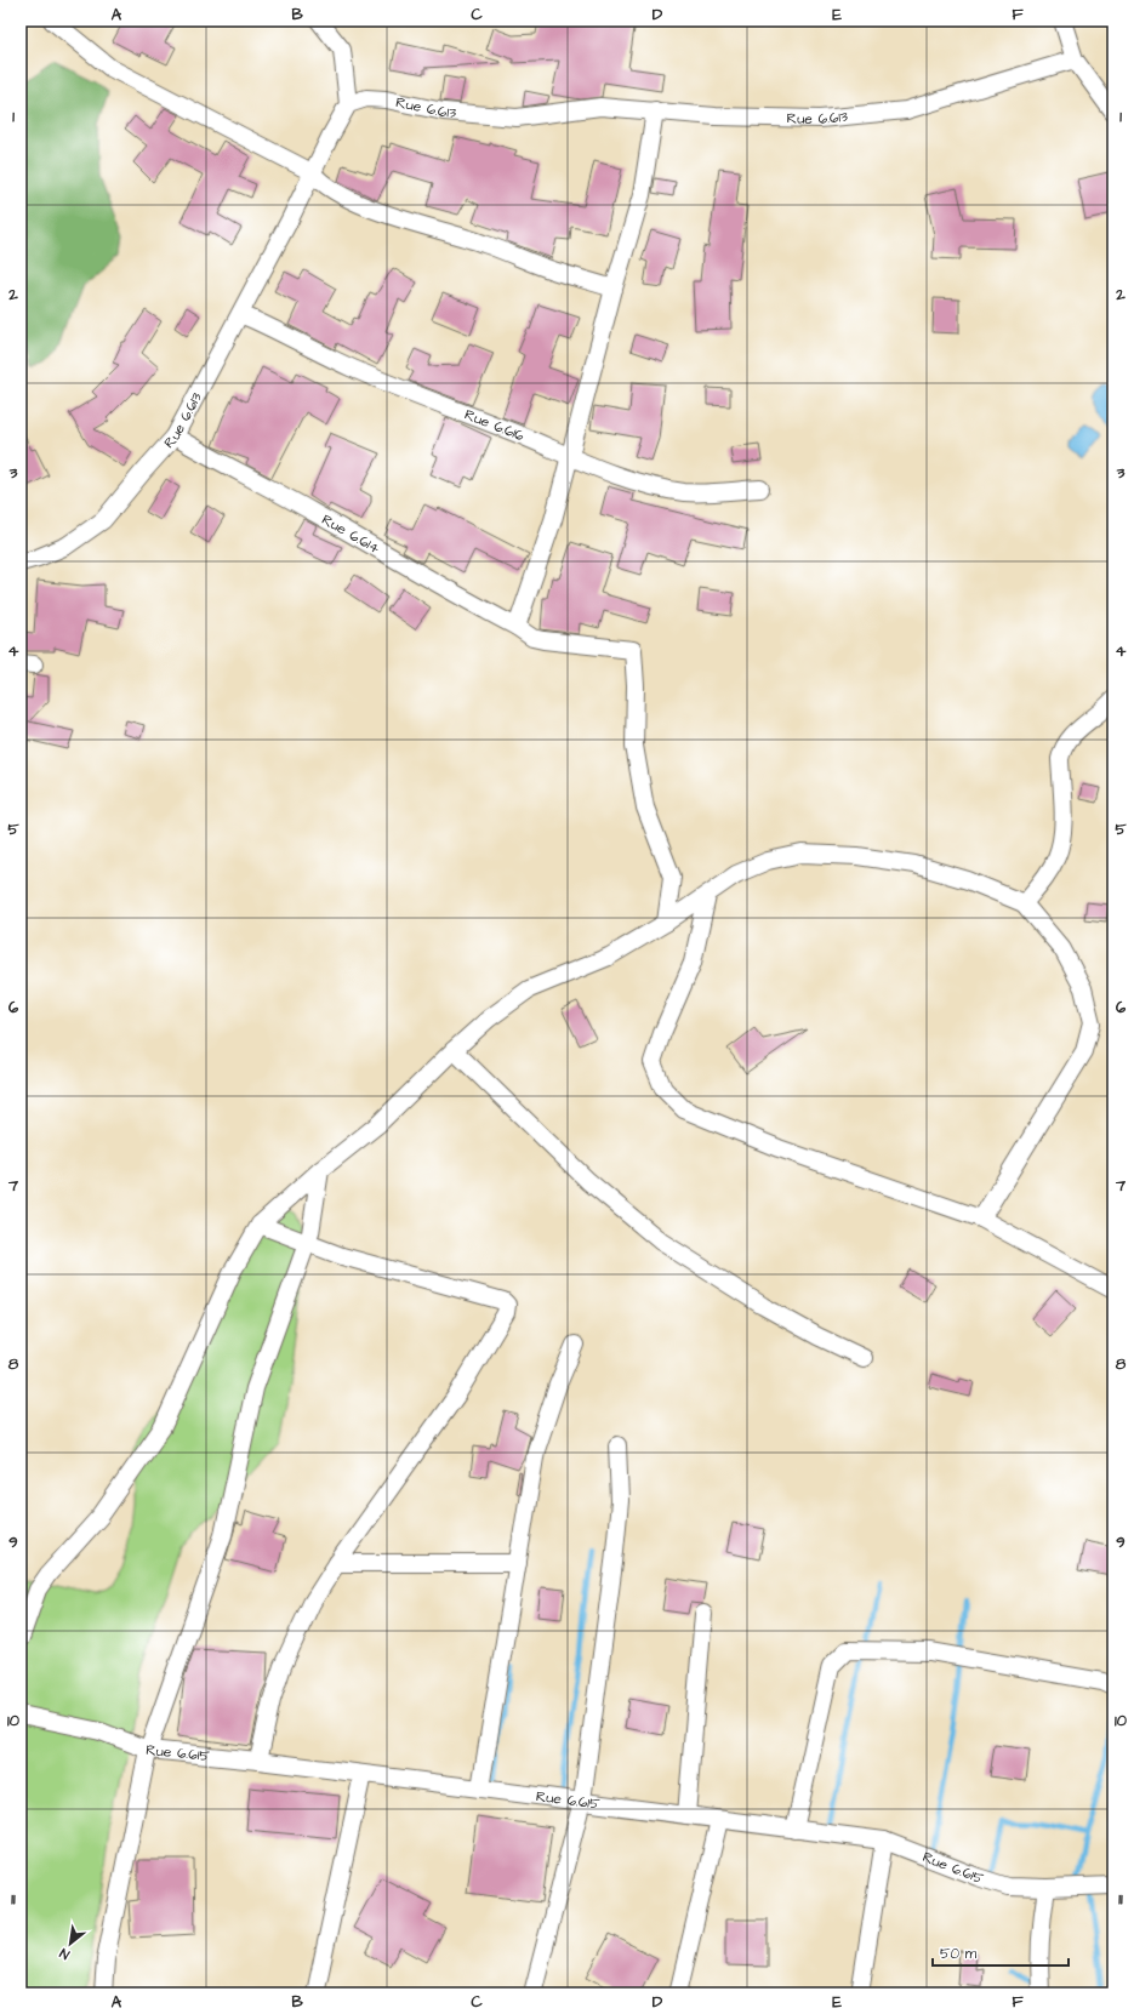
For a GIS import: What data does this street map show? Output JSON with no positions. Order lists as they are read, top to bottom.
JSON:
{
  "streets": {
    "street": [
      "Rue 6.613",
      "Rue 6.616",
      "Rue 6.614",
      "Rue 6.615"
    ]
  },
  "crossings": [
    ["Rue 6.613", "Rue 6.616"],
    ["Rue 6.613", "Rue 6.614"]
  ],
  "scale_bar": "50 m",
  "north": "bottom left",
  "grid": {
    "columns": [
      "A",
      "B",
      "C",
      "D",
      "E",
      "F"
    ],
    "rows": [
      "1",
      "2",
      "3",
      "4",
      "5",
      "6",
      "7",
      "8",
      "9",
      "10",
      "11"
    ]
  }
}
